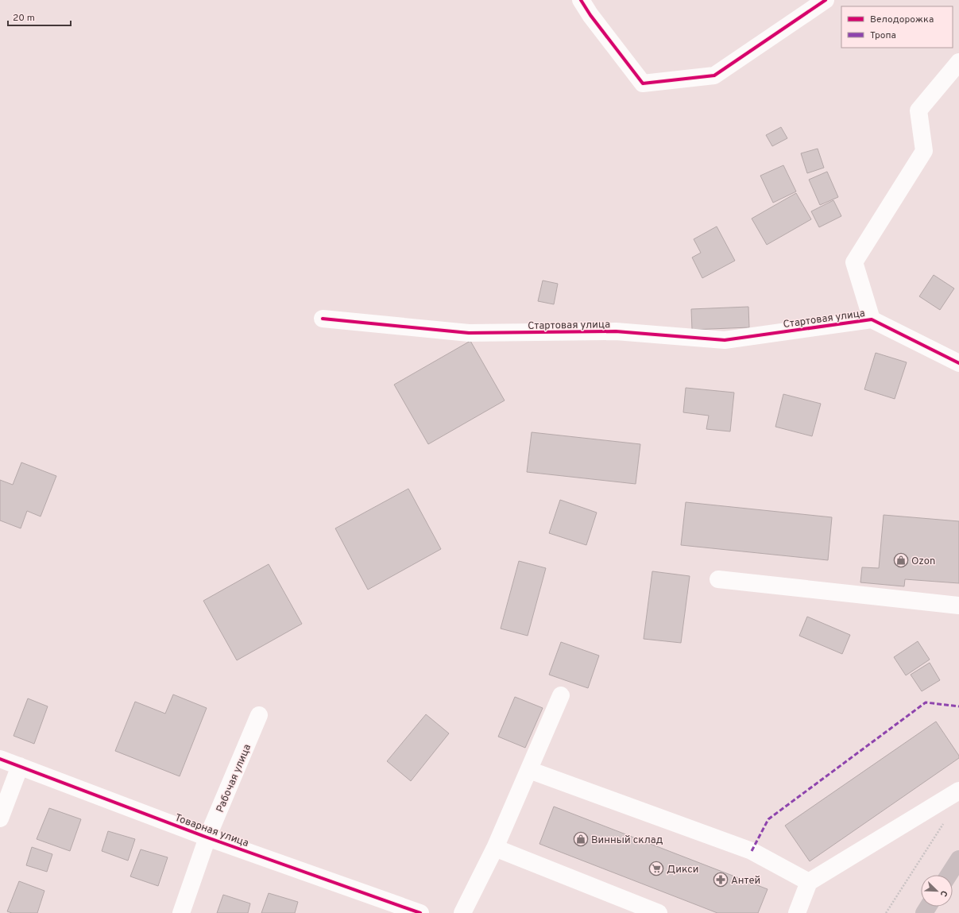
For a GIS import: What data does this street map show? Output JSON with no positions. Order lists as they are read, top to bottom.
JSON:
{
  "streets": {
    "street": ["Стартовая улица", "Рабочая улица", "Товарная улица"]
  },
  "crossings": [
    ["Рабочая улица", "Товарная улица"]
  ],
  "places": {
    "shop": ["Ozon", "Винный склад"],
    "supermarket": ["Дикси"],
    "pharmacy": ["Антей"]
  },
  "legend": ["Велодорожка", "Тропа"],
  "scale_bar": "20 m",
  "north": "bottom right"
}
